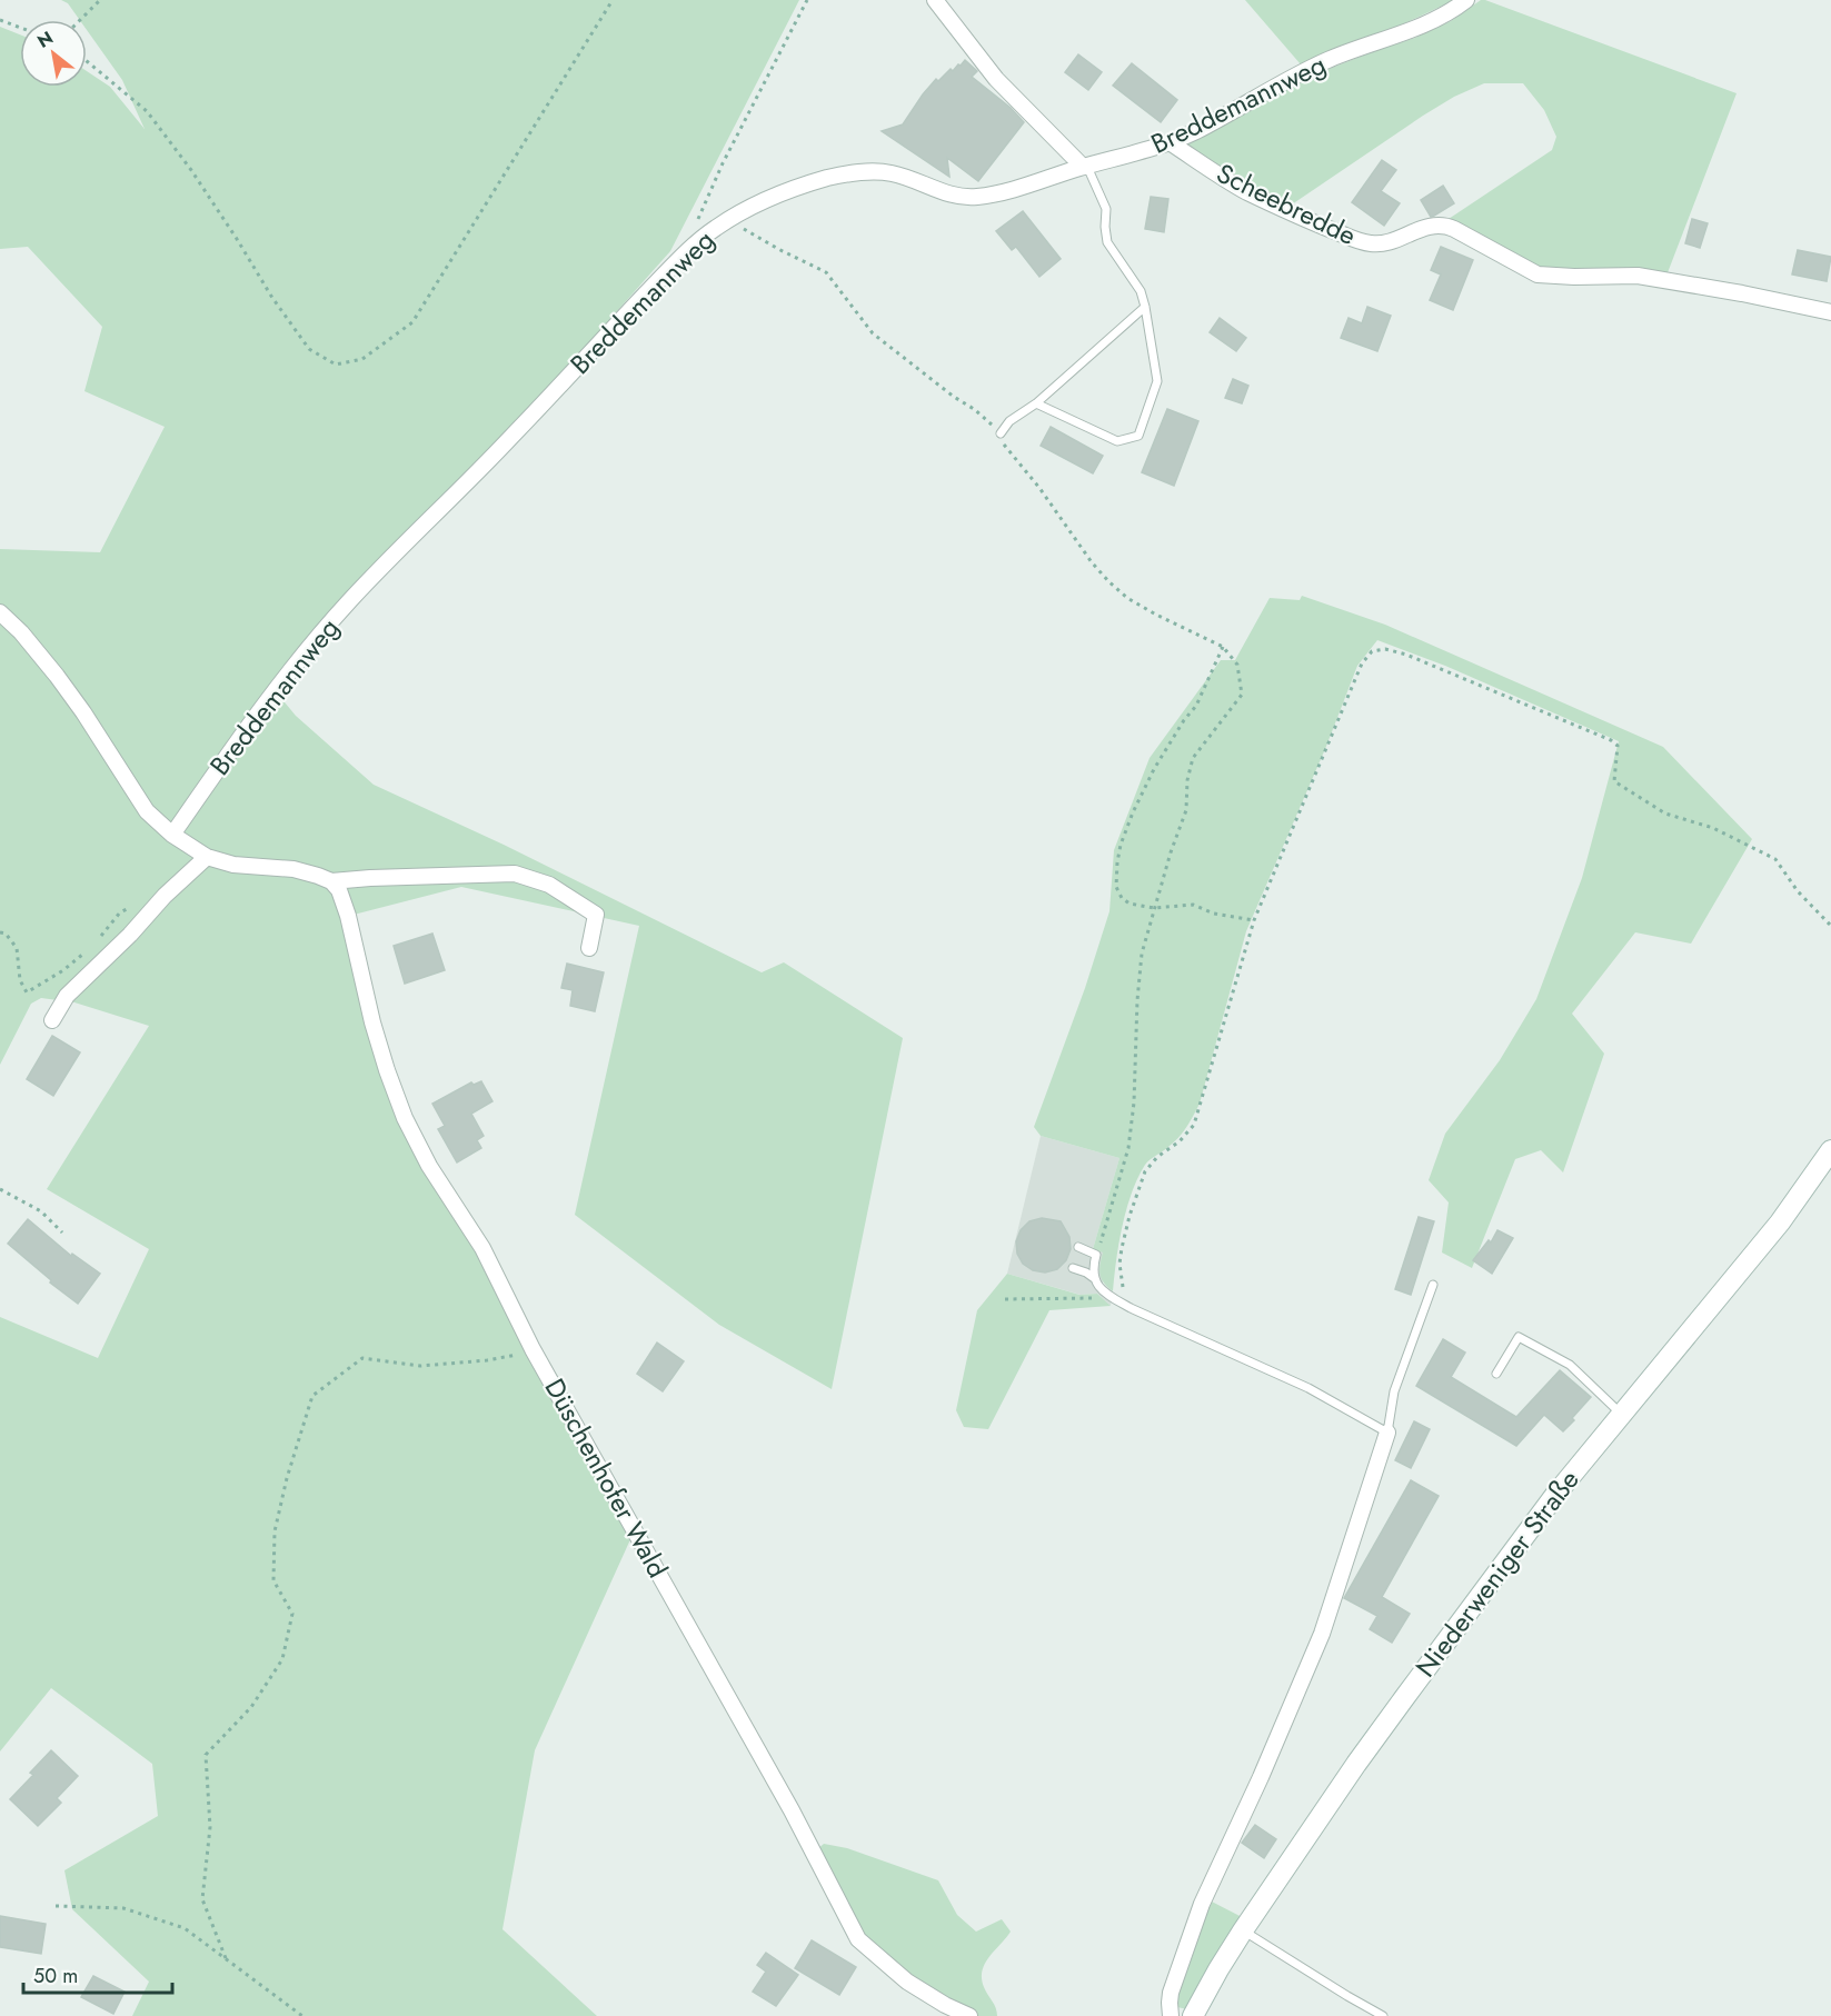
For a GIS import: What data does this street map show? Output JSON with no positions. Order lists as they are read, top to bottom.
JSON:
{
  "streets": {
    "street": [
      "Breddemannweg",
      "Scheebredde",
      "Düschenhofer Wald",
      "Niederweniger Straße"
    ]
  },
  "crossings": [
    ["Breddemannweg", "Scheebredde"]
  ],
  "scale_bar": "50 m",
  "north": "top left"
}
